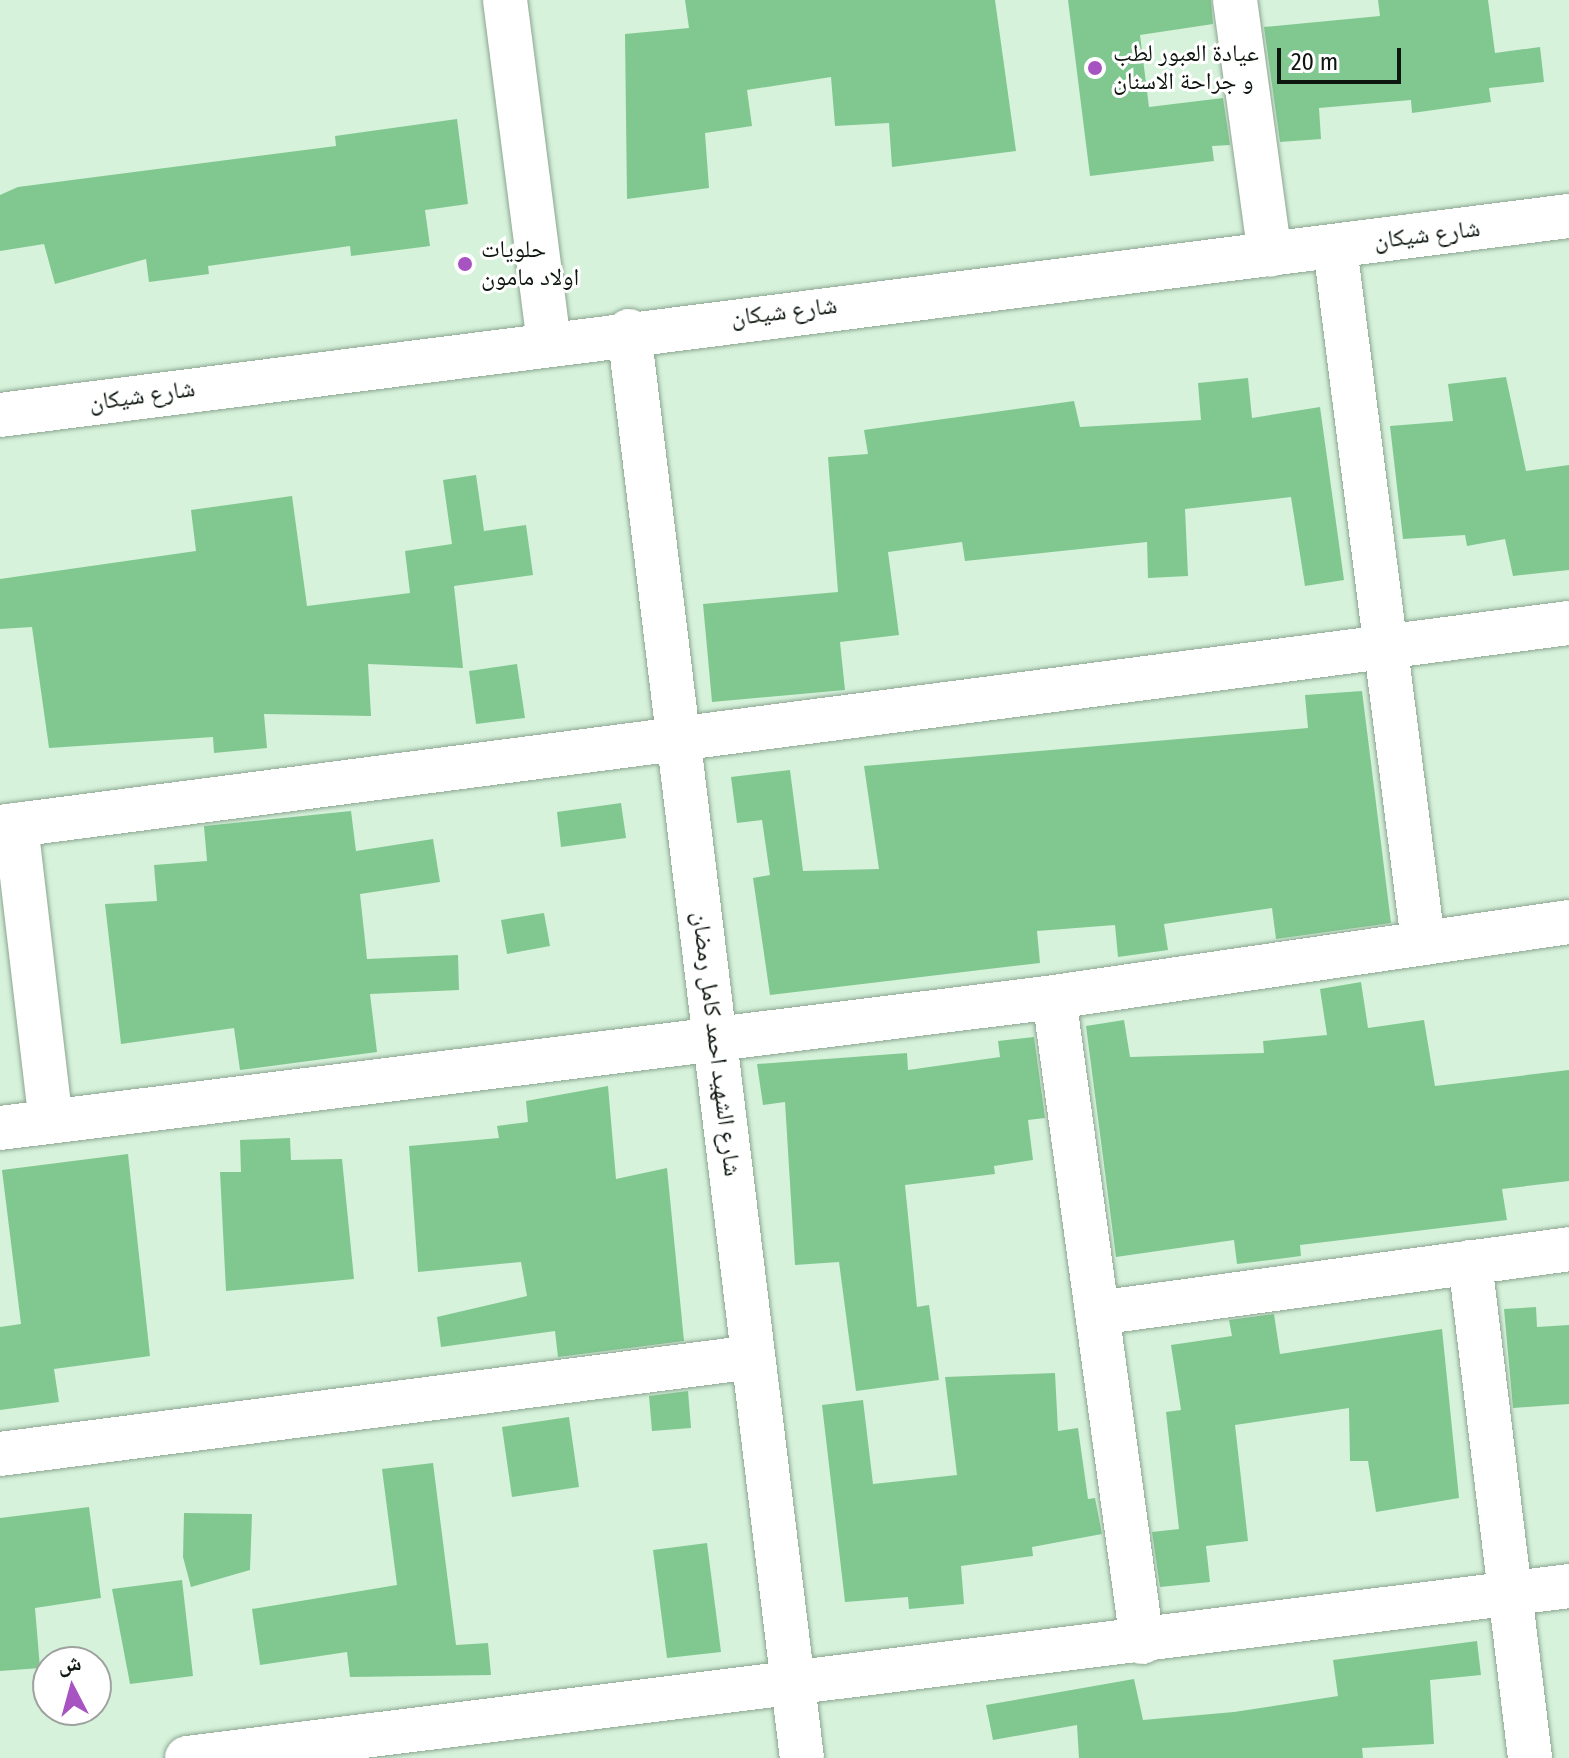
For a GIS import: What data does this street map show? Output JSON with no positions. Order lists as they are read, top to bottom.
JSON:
{
  "streets": {
    "street": ["شارع شيكان", "شارع الشهيد احمد كامل رمضان"]
  },
  "crossings": [
    ["شارع شيكان", "شارع الشهيد احمد كامل رمضان"]
  ],
  "places": ["عيادة العبور لطب و جراحة الاسنان", "حلويات اولاد مامون"],
  "scale_bar": "20 m",
  "north": "top"
}
